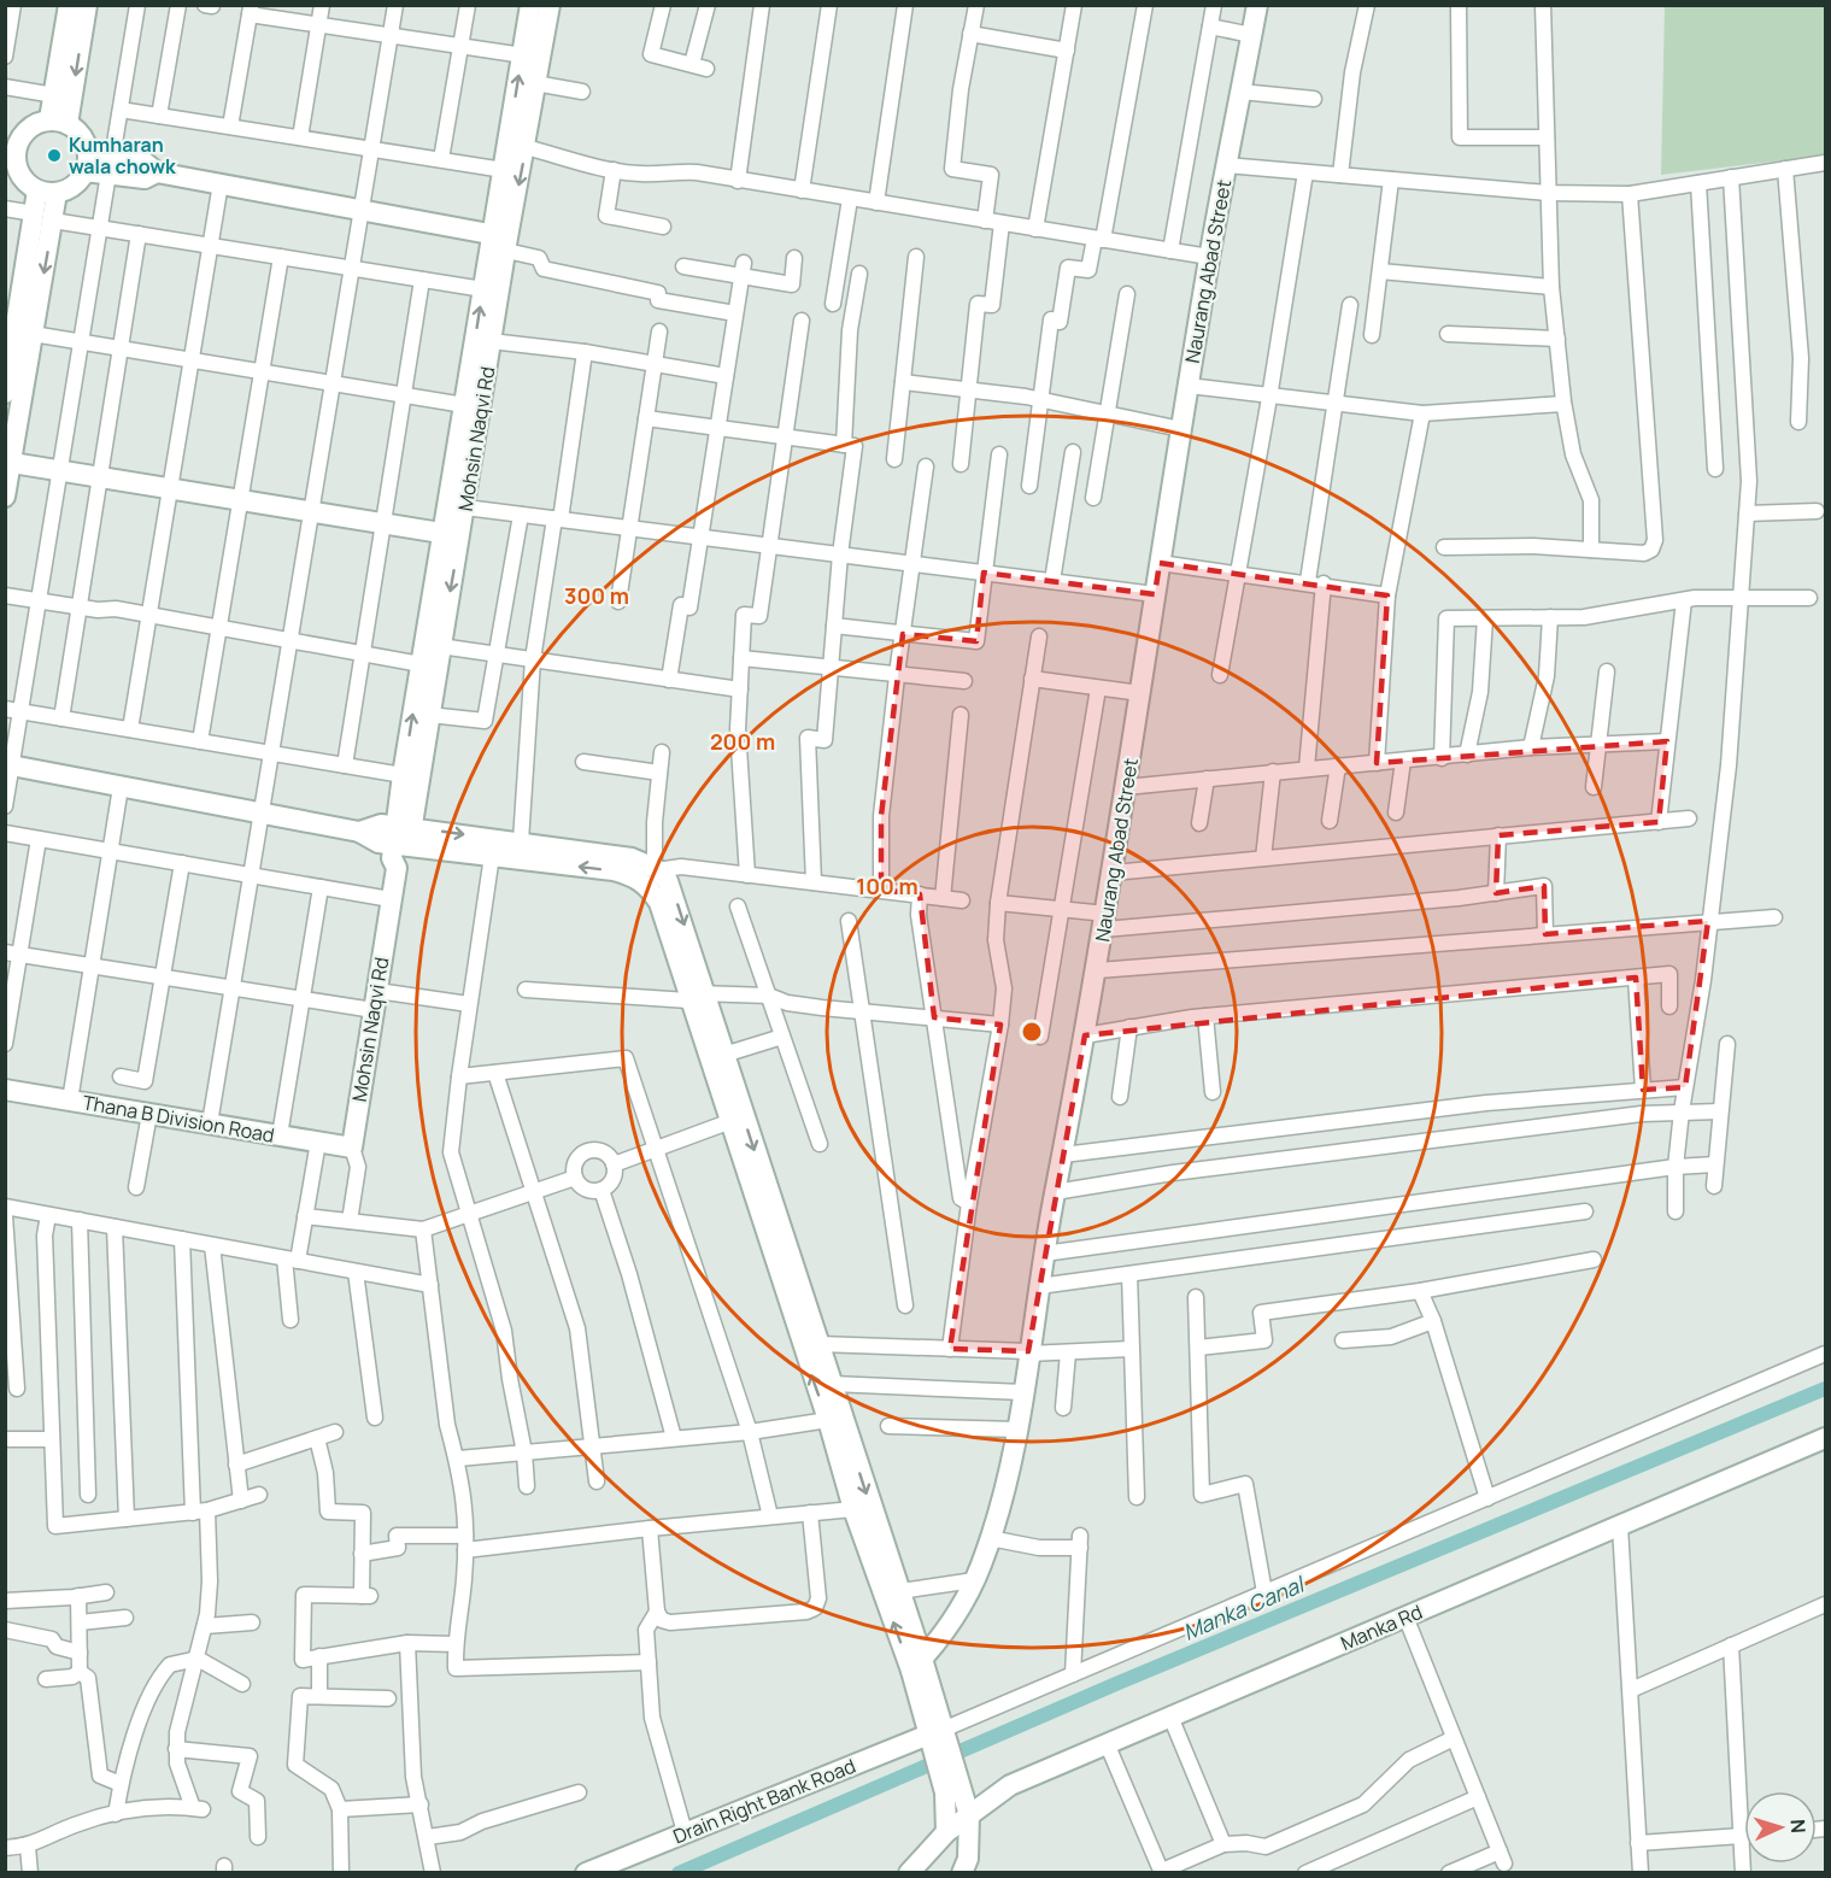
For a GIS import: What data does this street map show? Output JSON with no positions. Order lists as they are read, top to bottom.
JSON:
{
  "streets": {
    "street": [
      "Naurang Abad Street",
      "Mohsin Naqvi Rd",
      "Thana B Division Road",
      "Manka Rd",
      "Drain Right Bank Road"
    ]
  },
  "crossings": [
    ["Mohsin Naqvi Rd", "Thana B Division Road"]
  ],
  "water": ["Manka Canal"],
  "places": ["Kumharan wala chowk"],
  "north": "right",
  "rings": ["300 m", "200 m", "100 m"]
}
